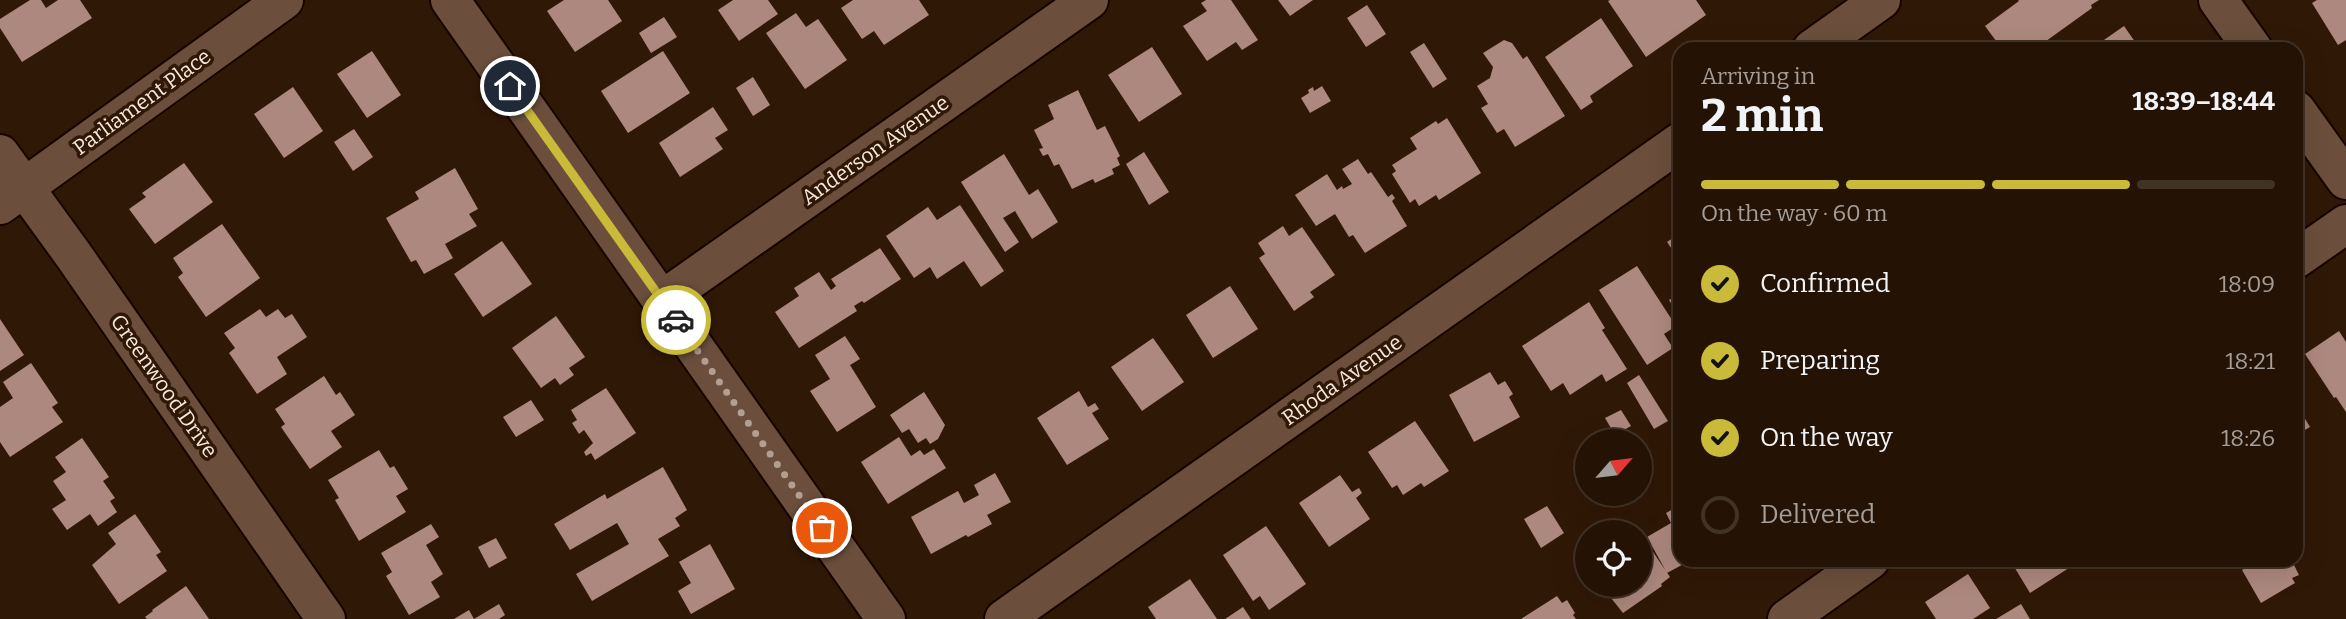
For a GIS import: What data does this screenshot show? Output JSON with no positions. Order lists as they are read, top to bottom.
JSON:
{
  "streets": {
    "street": [
      "Parliament Place",
      "Anderson Avenue",
      "Rhoda Avenue",
      "Greenwood Drive"
    ]
  },
  "crossings": [
    ["Parliament Place", "Greenwood Drive"]
  ],
  "north": "top right",
  "page": {
    "heading": ["2 min", "Arriving in", "18:39–18:44"],
    "bar": "On the way · 60 m",
    "list": [
      ["Confirmed", "18:09"],
      ["Preparing", "18:21"],
      ["On the way", "18:26"],
      "Delivered"
    ]
  }
}
